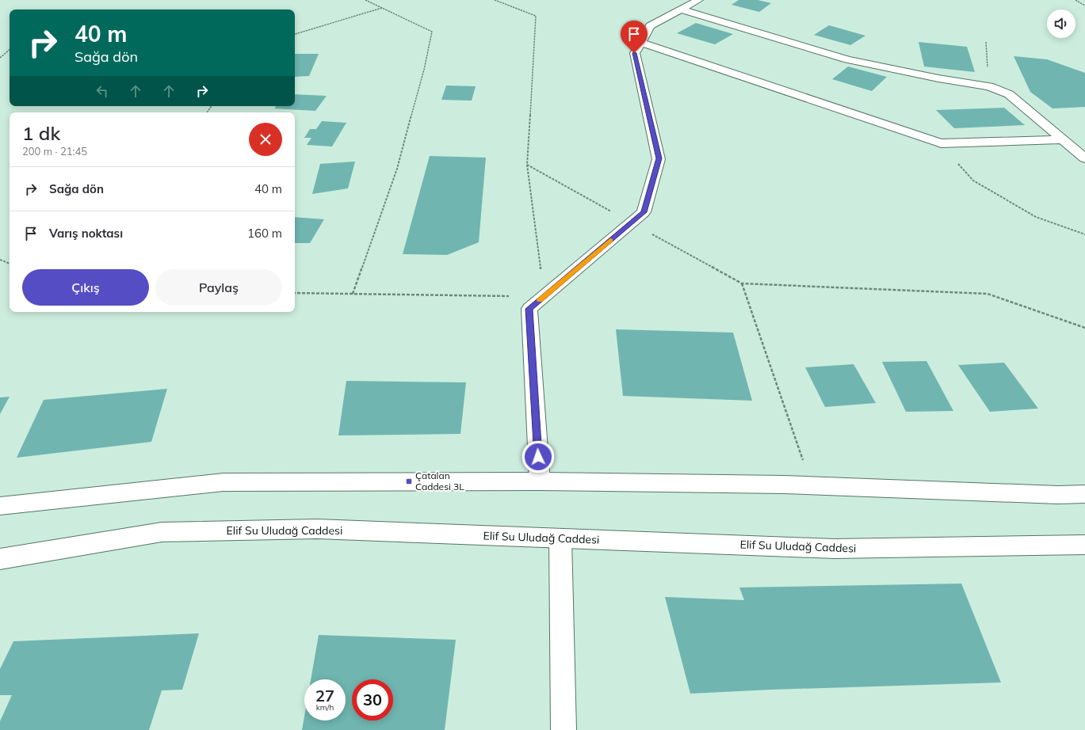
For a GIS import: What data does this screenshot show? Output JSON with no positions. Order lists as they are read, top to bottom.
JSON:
{
  "streets": {
    "street": ["Elif Su Uludağ Caddesi"]
  },
  "places": {
    "transit": ["Çatalan Caddesi 3L"]
  },
  "page": {
    "turn": ["40 m", "Sağa dön"],
    "heading": ["1 dk", "200 m · 21:45"],
    "list": [
      {
        "name": "Sağa dön",
        "value": "40 m"
      },
      {
        "name": "Varış noktası",
        "value": "160 m"
      }
    ],
    "buttons": ["Çıkış", "Paylaş"],
    "speed": "27 km/h",
    "limit": "30"
  }
}
